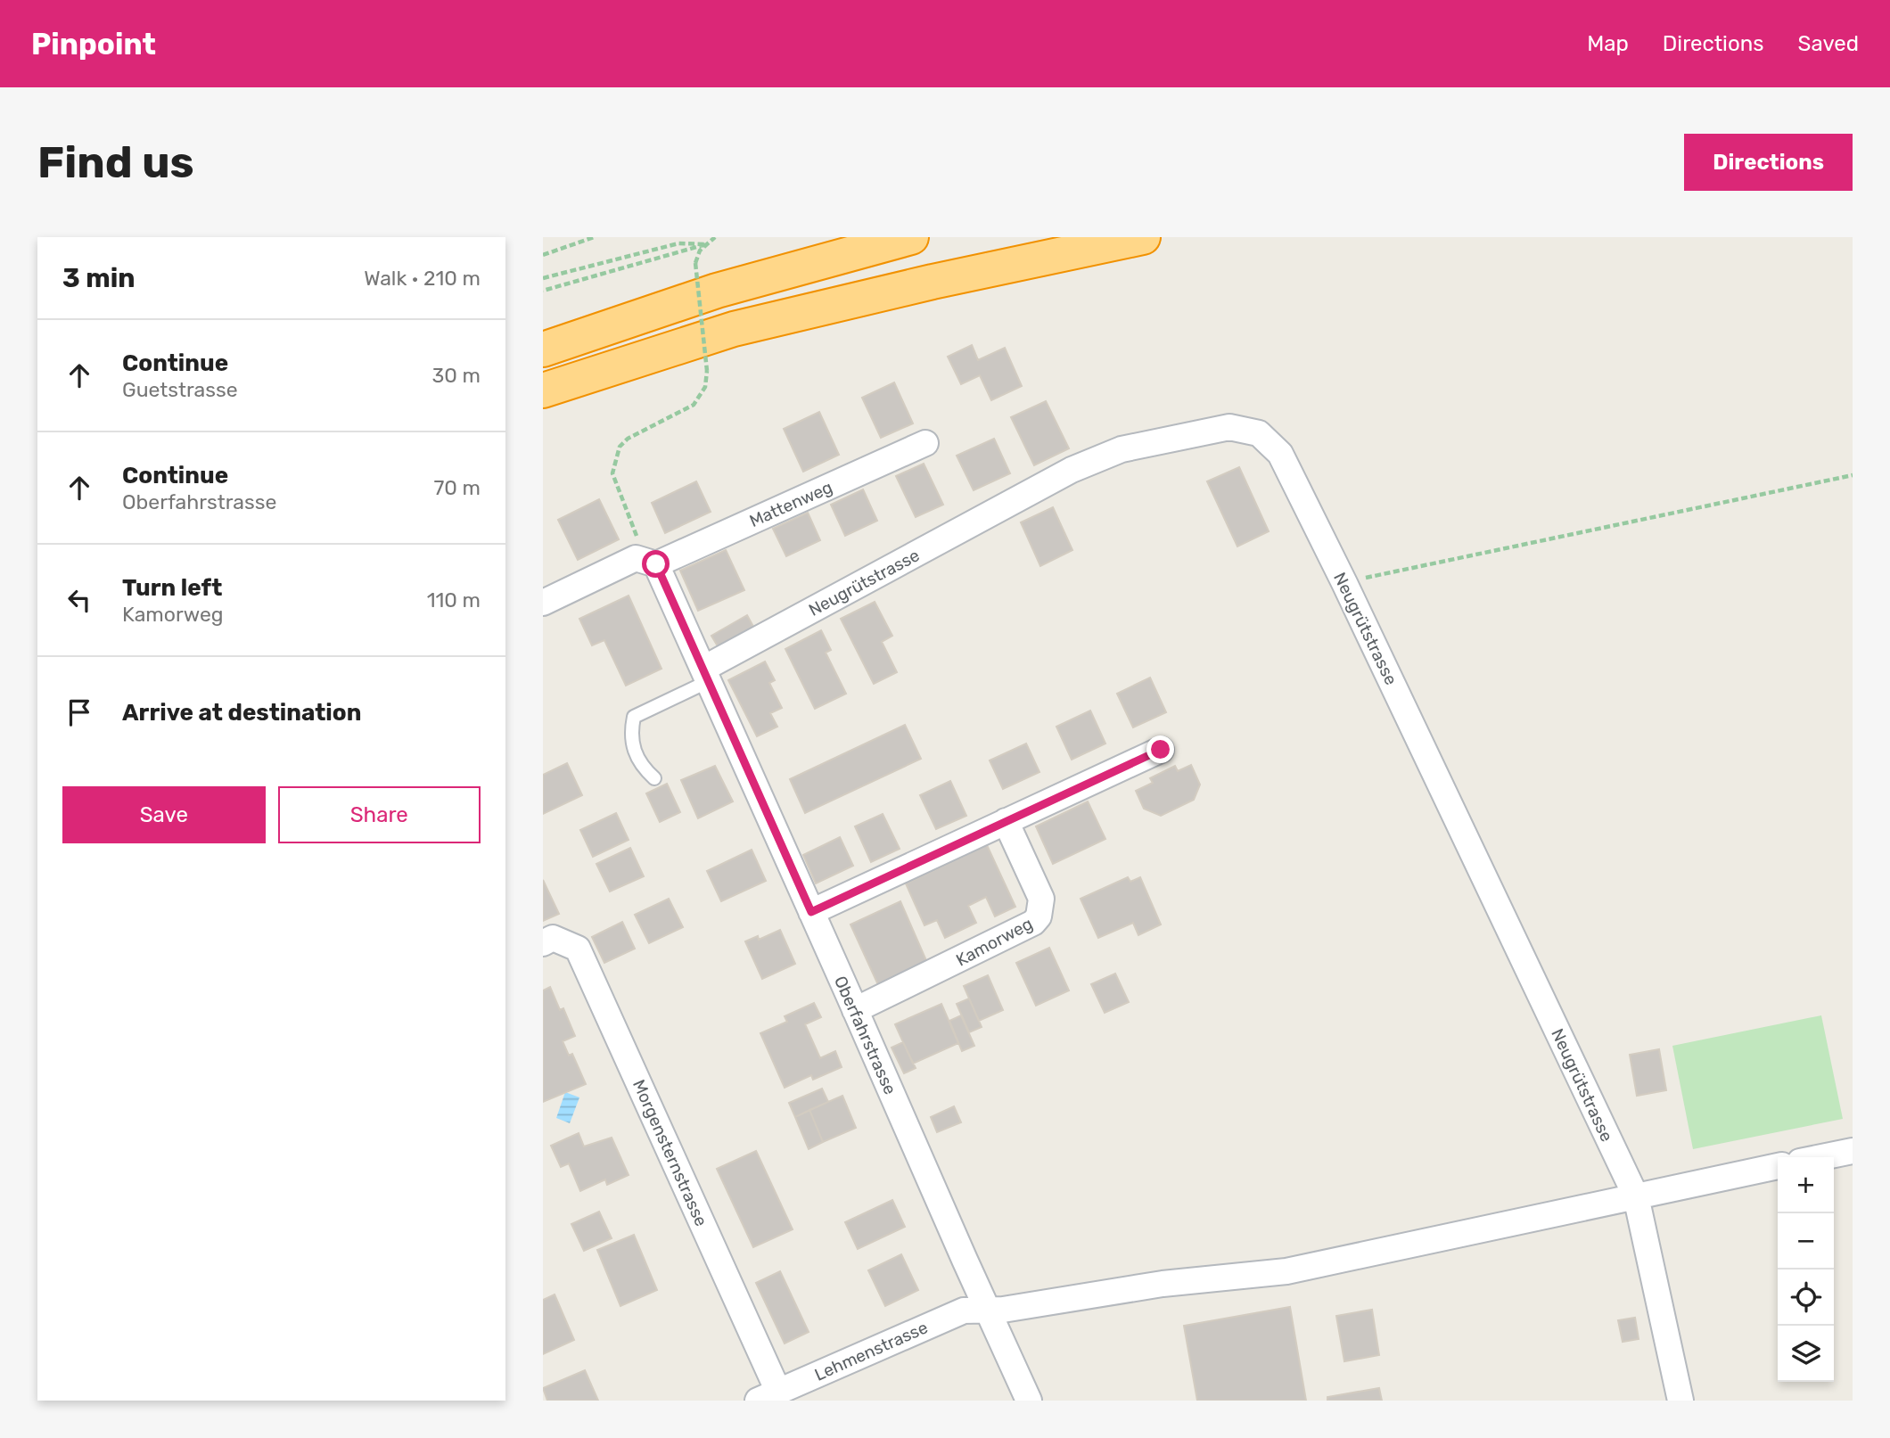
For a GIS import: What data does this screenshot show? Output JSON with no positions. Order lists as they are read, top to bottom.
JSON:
{
  "streets": {
    "street": [
      "Mattenweg",
      "Neugrütstrasse",
      "Kamorweg",
      "Oberfahrstrasse",
      "Morgensternstrasse",
      "Lehmenstrasse"
    ]
  },
  "crossings": [
    ["Mattenweg", "Oberfahrstrasse"],
    ["Neugrütstrasse", "Oberfahrstrasse"],
    ["Neugrütstrasse", "Lehmenstrasse"],
    ["Kamorweg", "Oberfahrstrasse"],
    ["Oberfahrstrasse", "Lehmenstrasse"],
    ["Morgensternstrasse", "Lehmenstrasse"]
  ],
  "page": {
    "header": "Pinpoint",
    "nav": ["Map", "Directions", "Saved"],
    "buttons": [
      "Directions",
      ["Save", "Share"]
    ],
    "title": "Find us",
    "heading": ["3 min", "Walk · 210 m"],
    "list": [
      ["Continue", "Guetstrasse", "30 m"],
      ["Continue", "Oberfahrstrasse", "70 m"],
      ["Turn left", "Kamorweg", "110 m"],
      "Arrive at destination"
    ],
    "map_buttons": ["+", "−"]
  }
}
